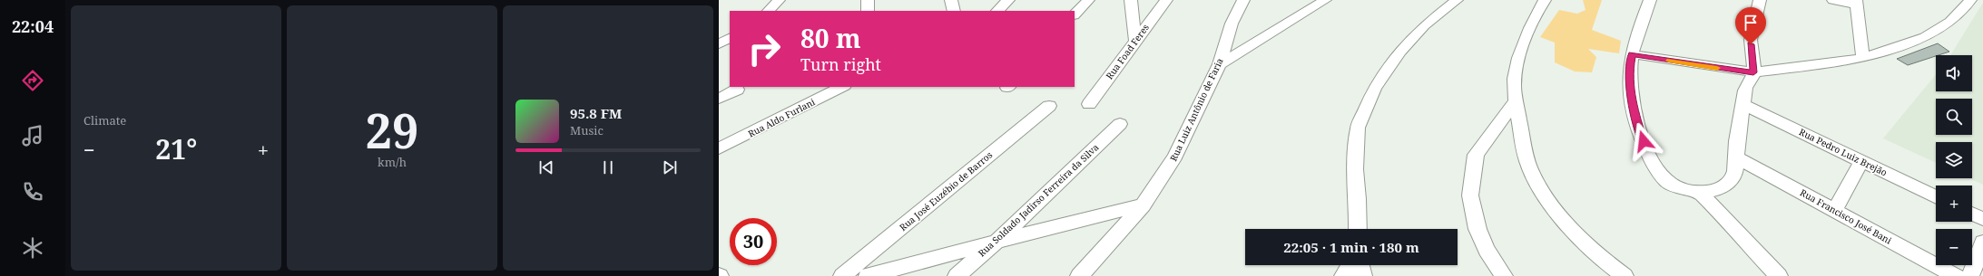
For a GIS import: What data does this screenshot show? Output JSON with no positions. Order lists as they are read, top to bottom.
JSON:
{
  "streets": {
    "street": [
      "Rua Foad Feres",
      "Rua Luiz Antônio de Faria",
      "Rua Aldo Furlani",
      "Rua Pedro Luiz Brejão",
      "Rua José Euzébio de Barros",
      "Rua Soldado Jadirso Ferreira da Silva",
      "Rua Francisco José Bani"
    ]
  },
  "page": {
    "tabs": "22:04",
    "tile": [
      "Climate",
      ["29", "km/h"]
    ],
    "turn": ["80 m", "Turn right"],
    "map_buttons": ["+", "−"],
    "song": ["95.8 FM", "Music"],
    "heat": ["−", "21°", "+"],
    "limit": "30",
    "trip": "22:05 · 1 min · 180 m"
  }
}
